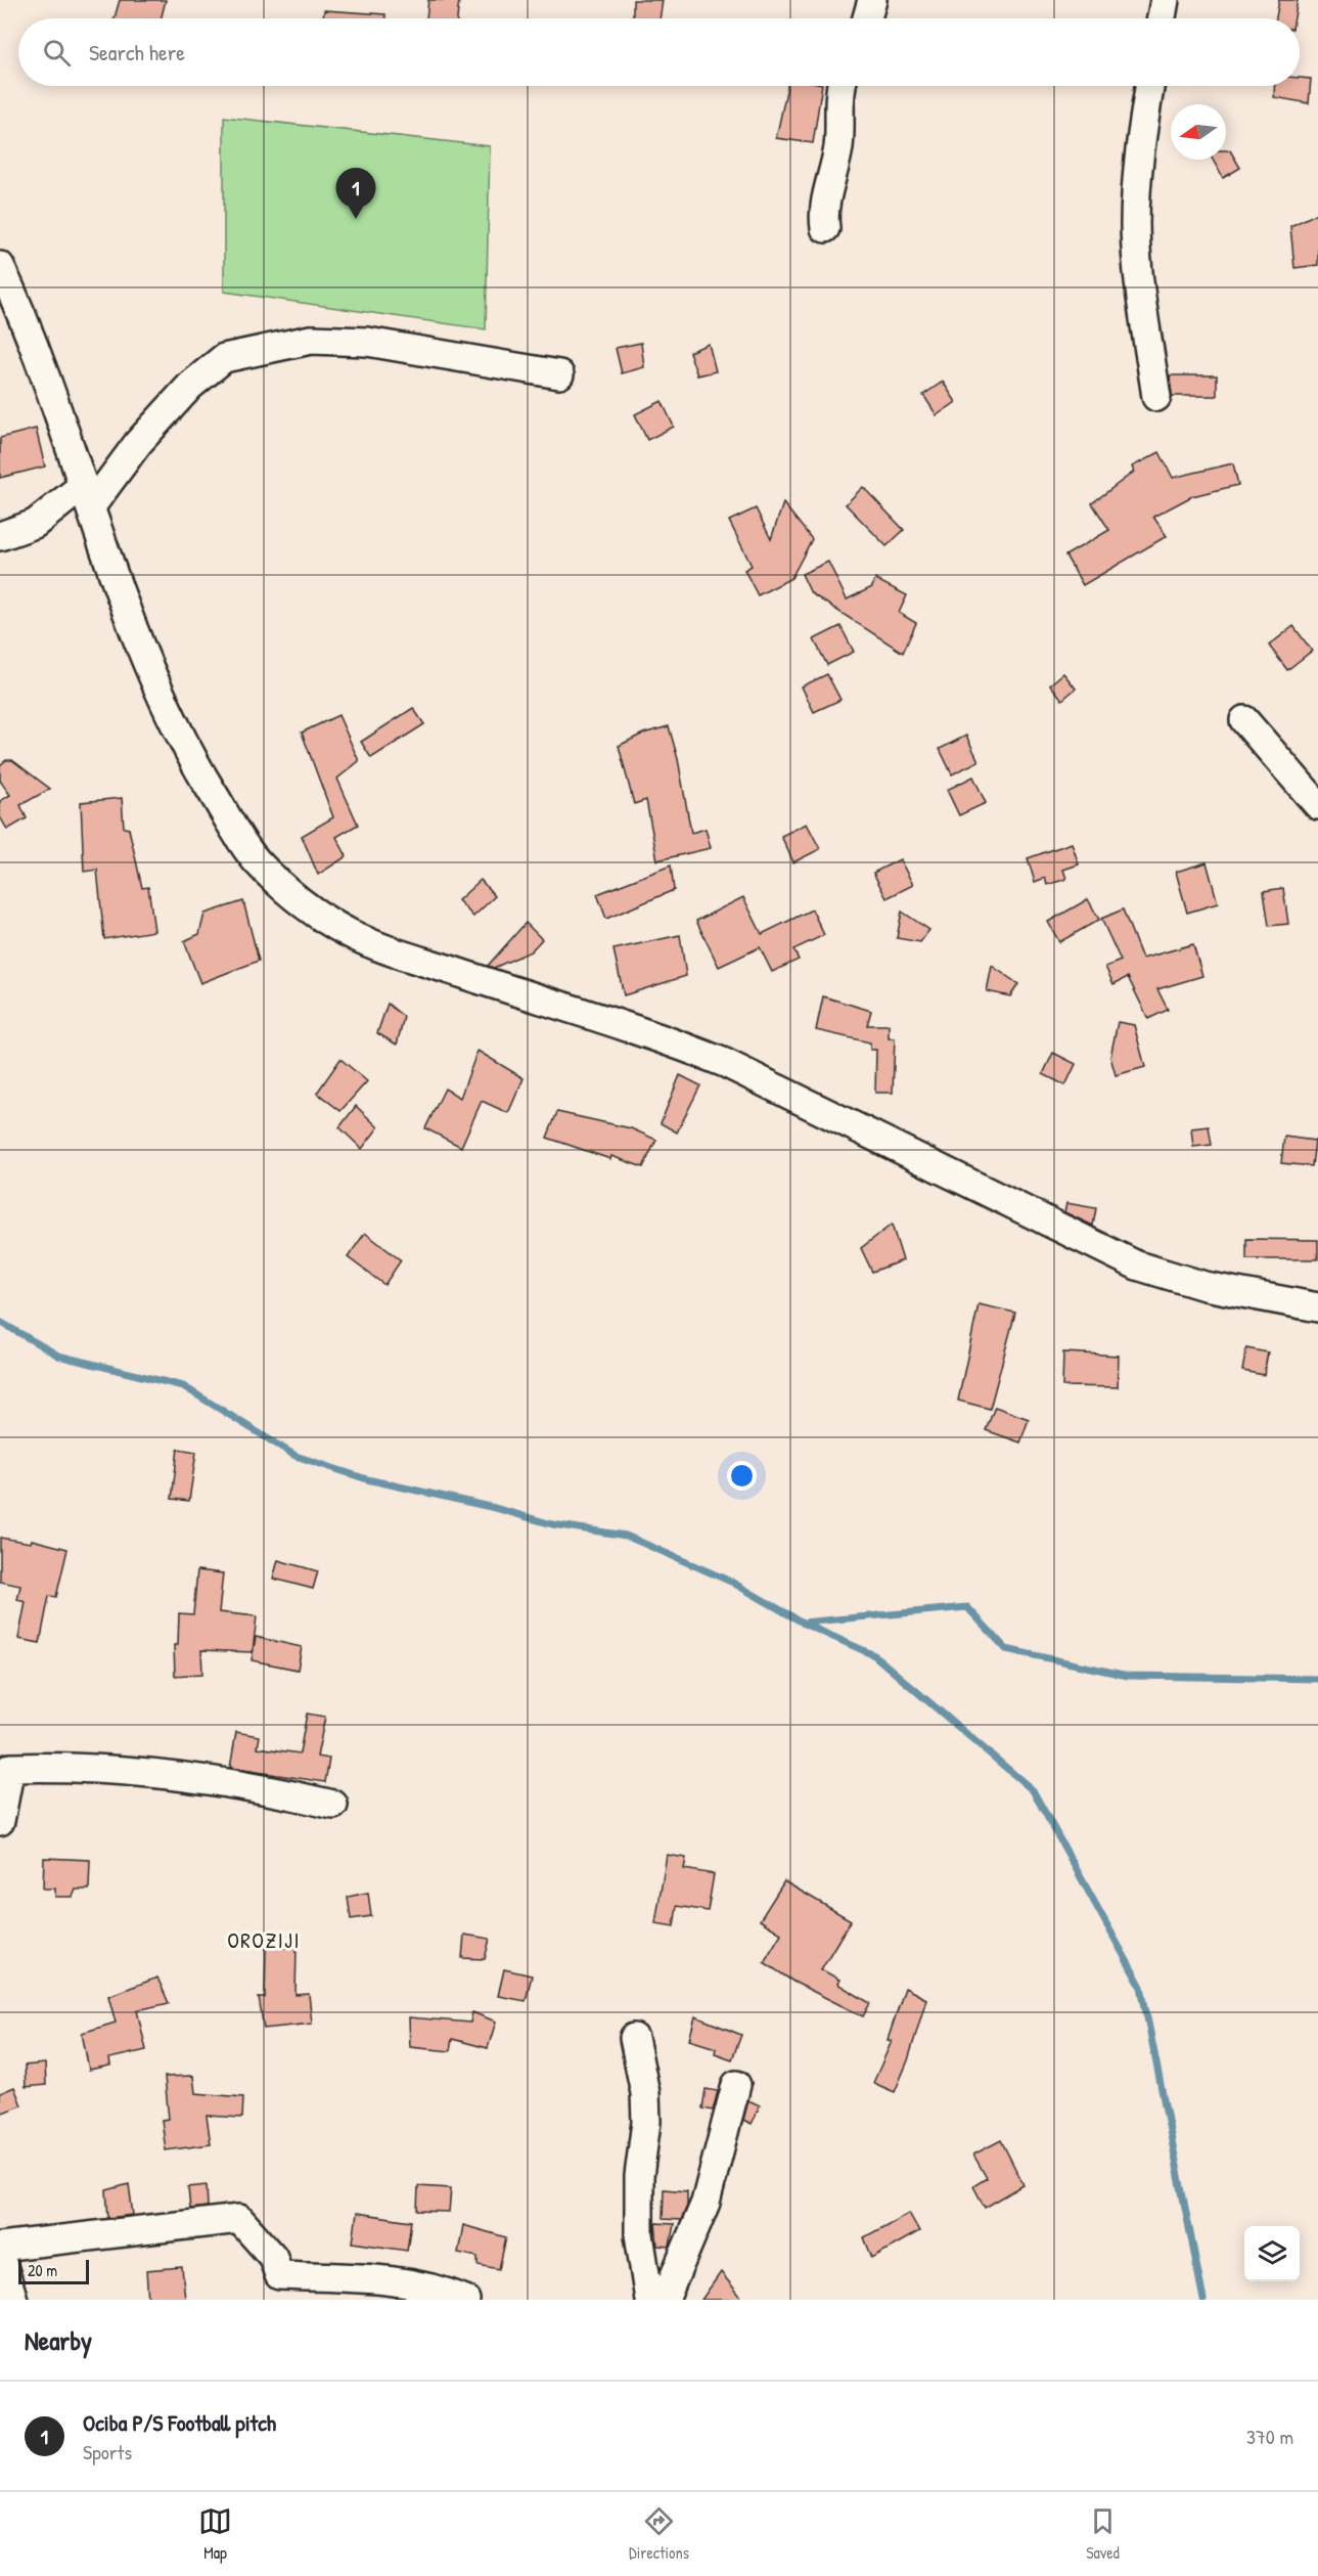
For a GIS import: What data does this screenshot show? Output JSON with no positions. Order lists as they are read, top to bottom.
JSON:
{
  "districts": ["OROZIJI"],
  "scale_bar": "20 m",
  "north": "left",
  "page": {
    "search": "Search here",
    "pins": "1",
    "scale": "20 m",
    "heading": "Nearby",
    "list": [
      {
        "mark": "1",
        "name": "Ociba P/S Football pitch",
        "note": "Sports",
        "value": "370 m"
      }
    ],
    "nav": ["Map", "Directions", "Saved"]
  }
}
